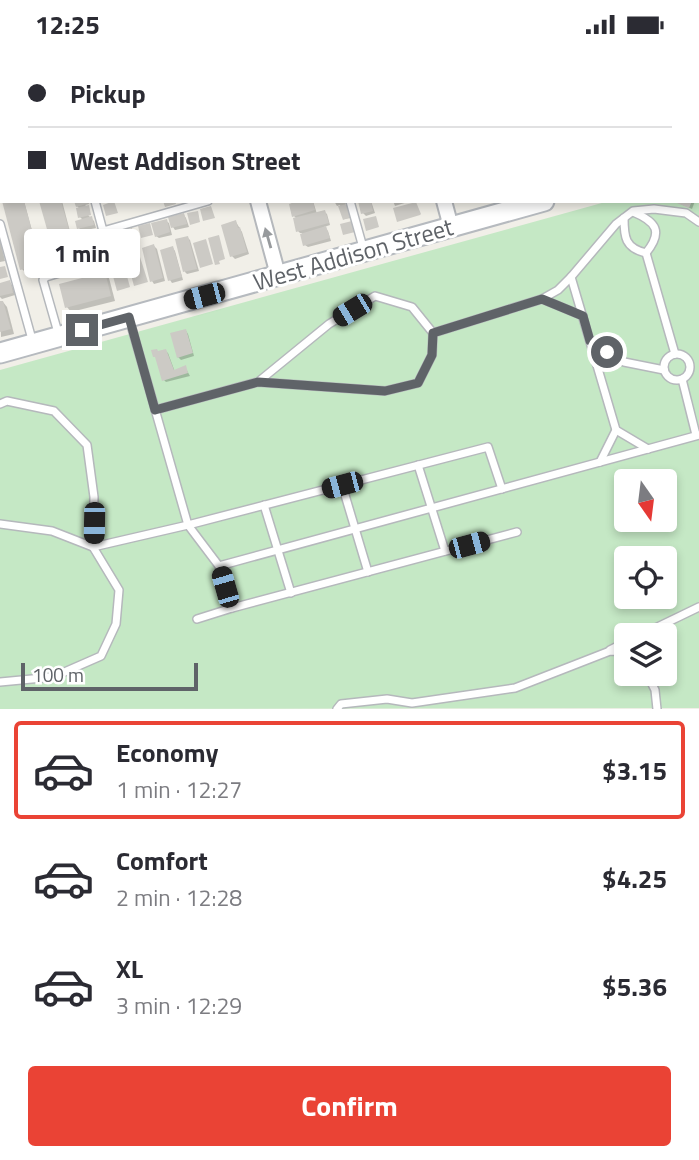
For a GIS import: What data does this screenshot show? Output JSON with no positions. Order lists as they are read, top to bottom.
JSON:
{
  "streets": {
    "street": ["West Addison Street"]
  },
  "scale_bar": "100 m",
  "north": "bottom",
  "page": {
    "status": "12:25",
    "banner": ["Pickup", "West Addison Street"],
    "bubble": "1 min",
    "scale": "100 m",
    "list": [
      {
        "name": "Economy",
        "note": "1 min · 12:27",
        "value": "$3.15"
      },
      {
        "name": "Comfort",
        "note": "2 min · 12:28",
        "value": "$4.25"
      },
      {
        "name": "XL",
        "note": "3 min · 12:29",
        "value": "$5.36"
      }
    ],
    "buttons": "Confirm"
  }
}
